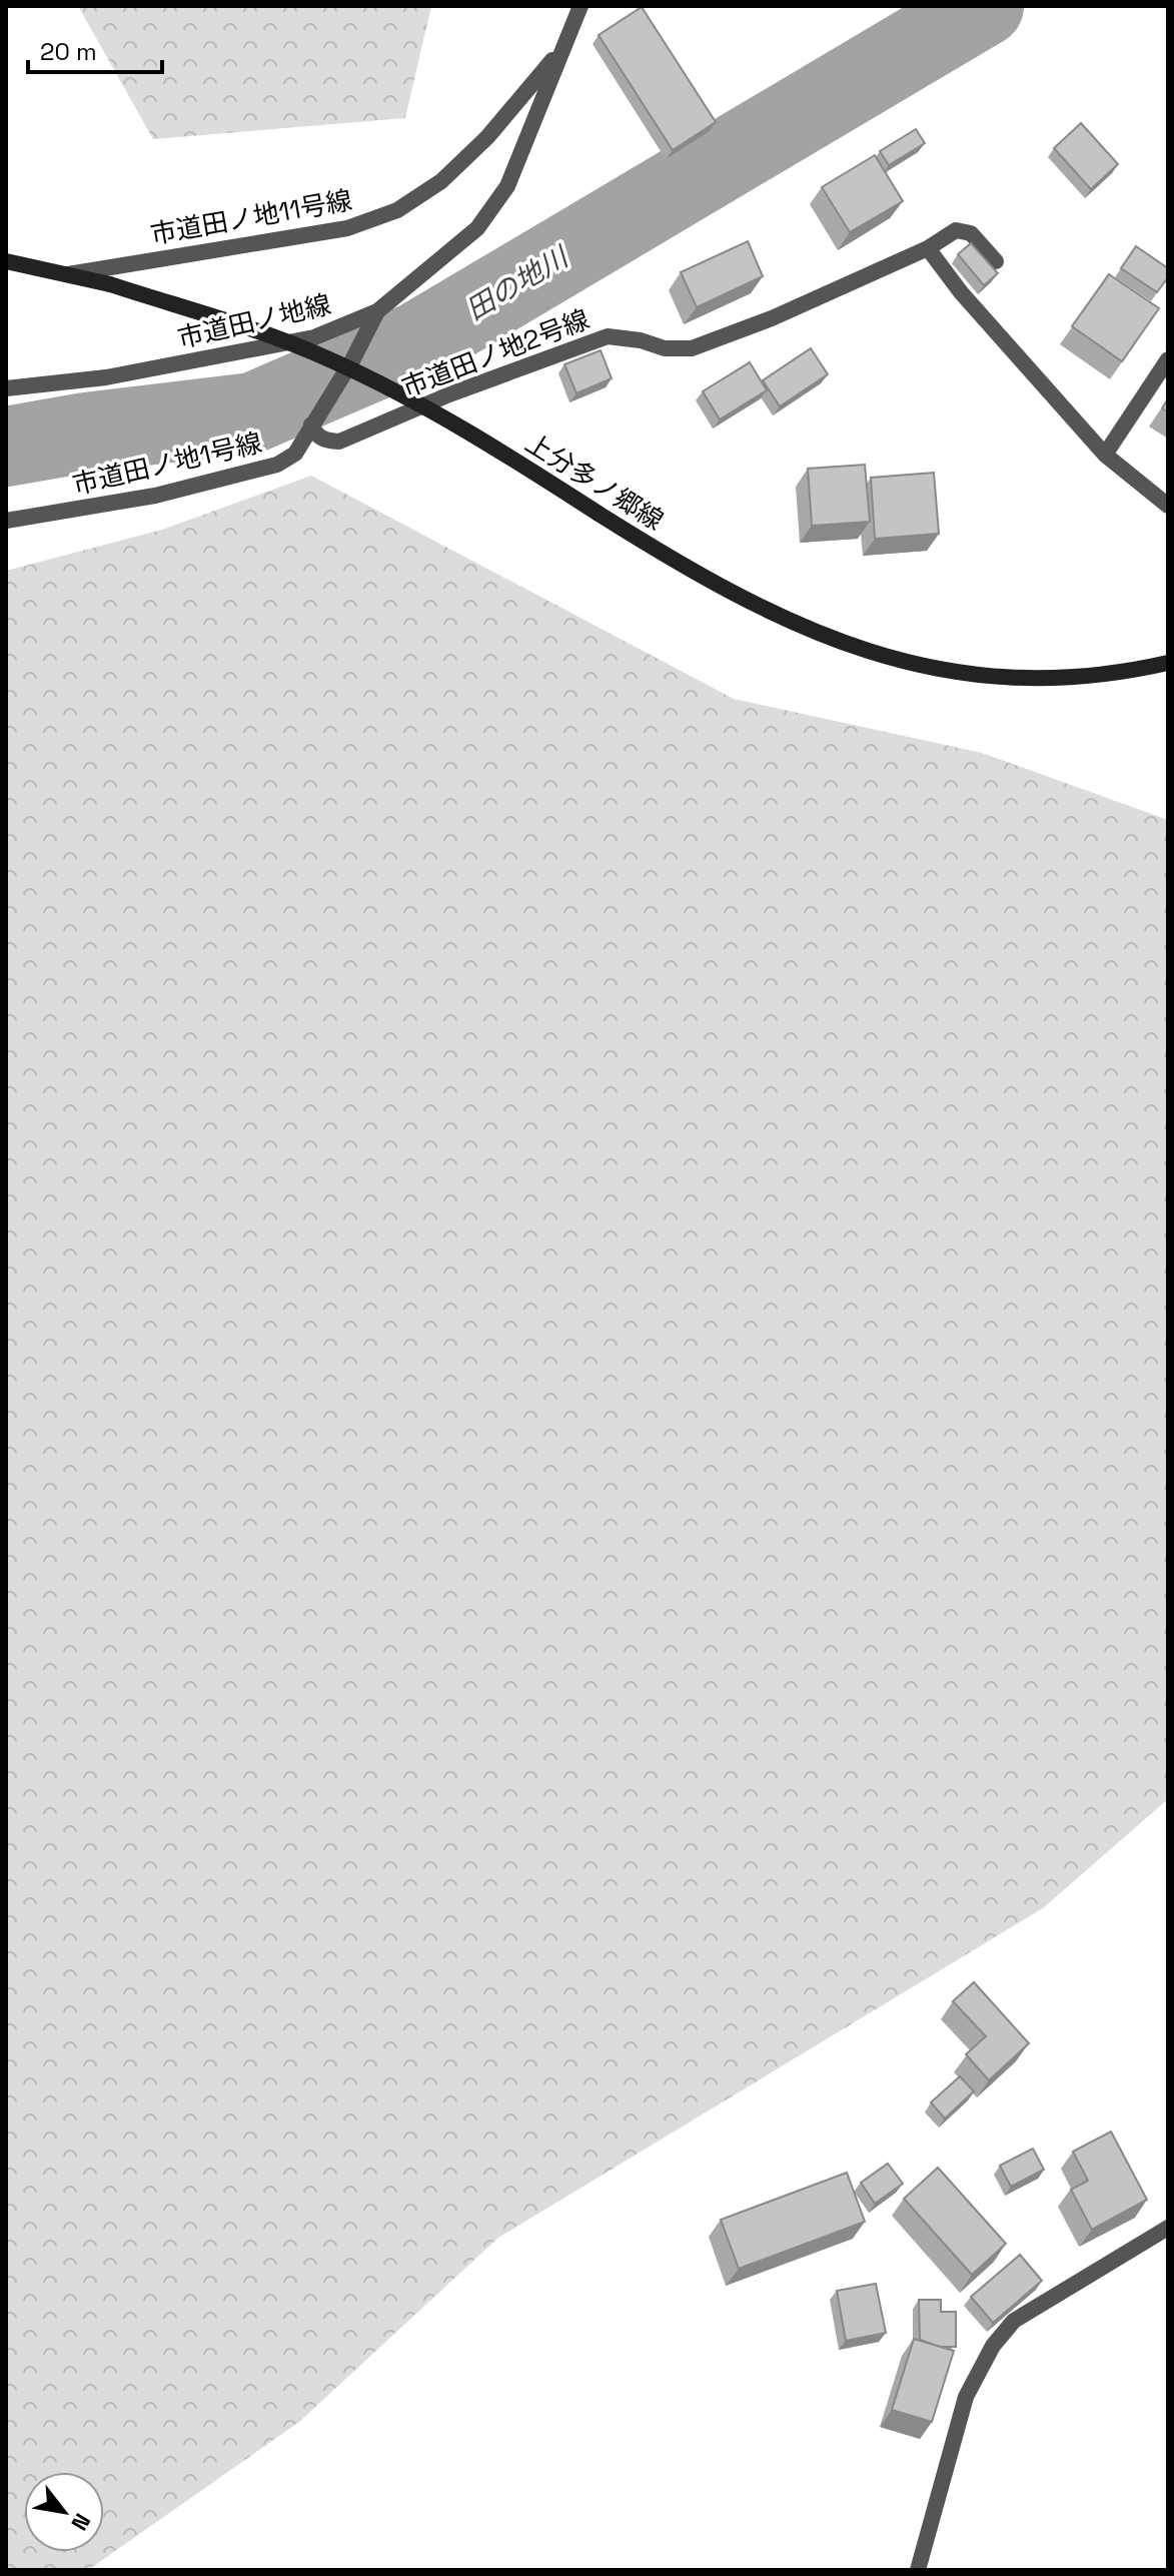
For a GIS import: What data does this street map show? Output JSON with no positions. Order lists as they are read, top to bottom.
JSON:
{
  "streets": {
    "main road": ["上分多ノ郷線"],
    "street": [
      "市道田ノ地11号線",
      "市道田ノ地線",
      "市道田ノ地2号線",
      "市道田ノ地1号線"
    ]
  },
  "crossings": [
    ["市道田ノ地11号線", "市道田ノ地線"],
    ["市道田ノ地11号線", "上分多ノ郷線"],
    ["市道田ノ地線", "市道田ノ地1号線"],
    ["市道田ノ地2号線", "市道田ノ地1号線"]
  ],
  "water": ["田の地川"],
  "scale_bar": "20 m",
  "north": "bottom right"
}
